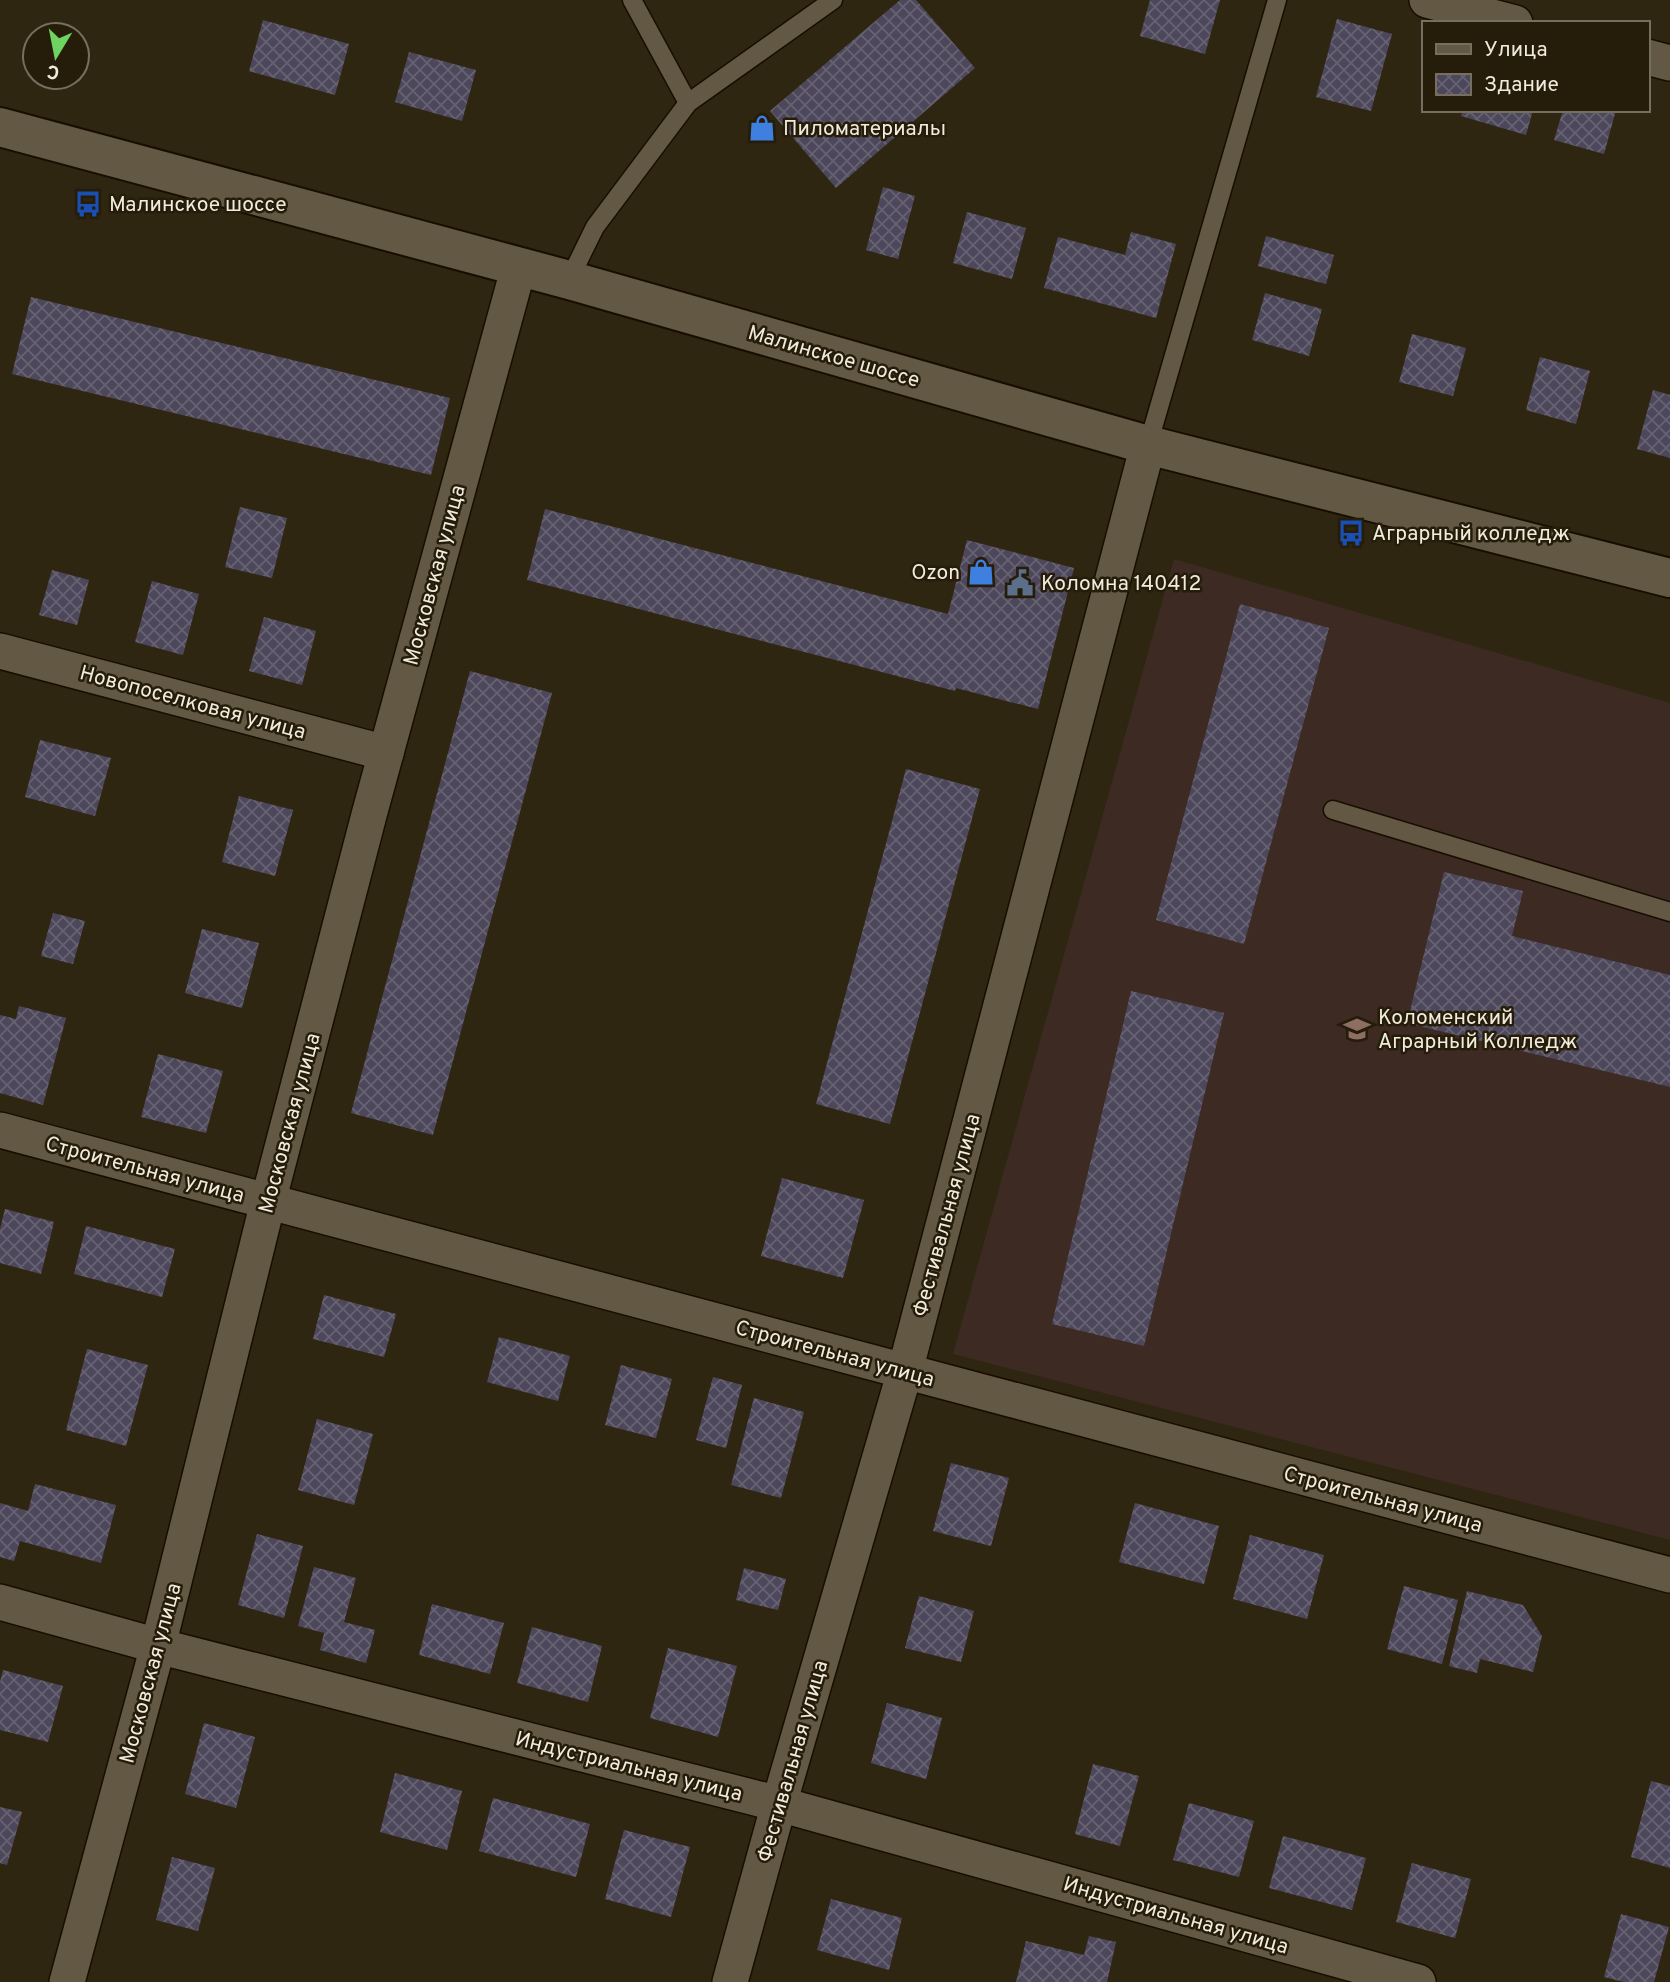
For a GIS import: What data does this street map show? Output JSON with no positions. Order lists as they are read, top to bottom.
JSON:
{
  "streets": {
    "main road": ["Малинское шоссе"],
    "street": [
      "Московская улица",
      "Новопоселковая улица",
      "Строительная улица",
      "Фестивальная улица",
      "Индустриальная улица"
    ]
  },
  "crossings": [
    ["Малинское шоссе", "Московская улица"],
    ["Малинское шоссе", "Фестивальная улица"],
    ["Московская улица", "Новопоселковая улица"],
    ["Московская улица", "Строительная улица"],
    ["Московская улица", "Индустриальная улица"],
    ["Строительная улица", "Фестивальная улица"],
    ["Фестивальная улица", "Индустриальная улица"]
  ],
  "places": {
    "shop": ["Пиломатериалы", "Ozon"],
    "bus stop": ["Малинское шоссе", "Аграрный колледж"],
    "public building": ["Коломна 140412"],
    "school or university": ["Коломенский Аграрный Колледж"]
  },
  "legend": ["Улица", "Здание"],
  "north": "bottom"
}
